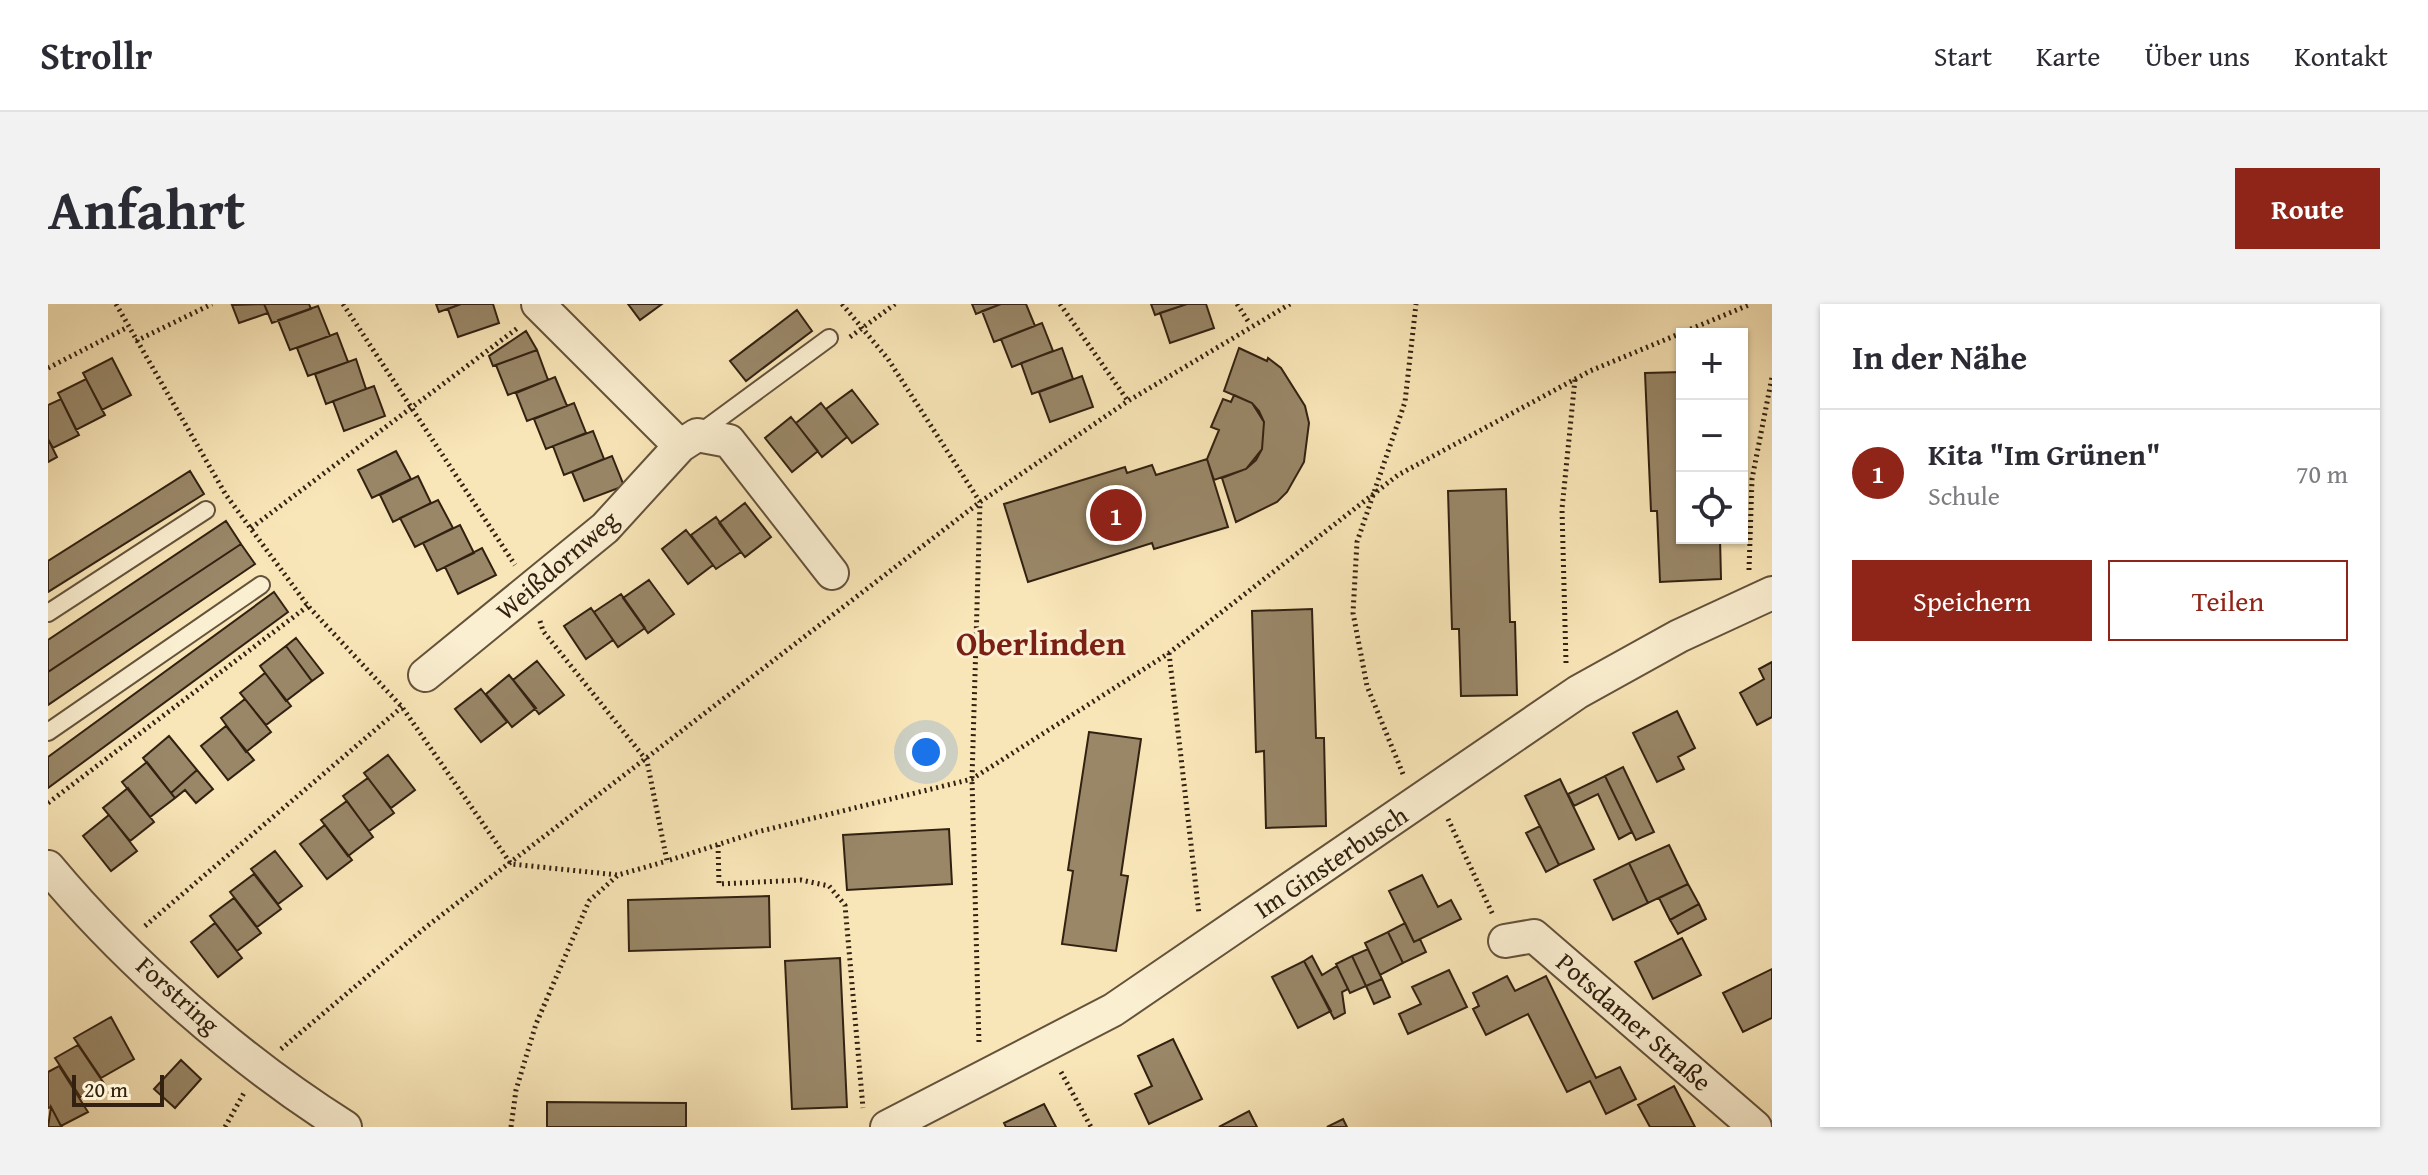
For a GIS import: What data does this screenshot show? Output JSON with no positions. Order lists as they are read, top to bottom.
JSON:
{
  "streets": {
    "street": [
      "Weißdornweg",
      "Im Ginsterbusch",
      "Forstring",
      "Potsdamer Straße"
    ]
  },
  "districts": ["Oberlinden"],
  "scale_bar": "20 m",
  "page": {
    "header": "Strollr",
    "nav": [
      "Start",
      "Karte",
      "Über uns",
      "Kontakt"
    ],
    "title": "Anfahrt",
    "buttons": [
      "Route",
      ["Speichern", "Teilen"]
    ],
    "heading": "In der Nähe",
    "map_buttons": ["+", "−"],
    "list": [
      {
        "mark": "1",
        "name": "Kita \"Im Grünen\"",
        "note": "Schule",
        "value": "70 m"
      }
    ],
    "pins": "1",
    "scale": "20 m"
  }
}
